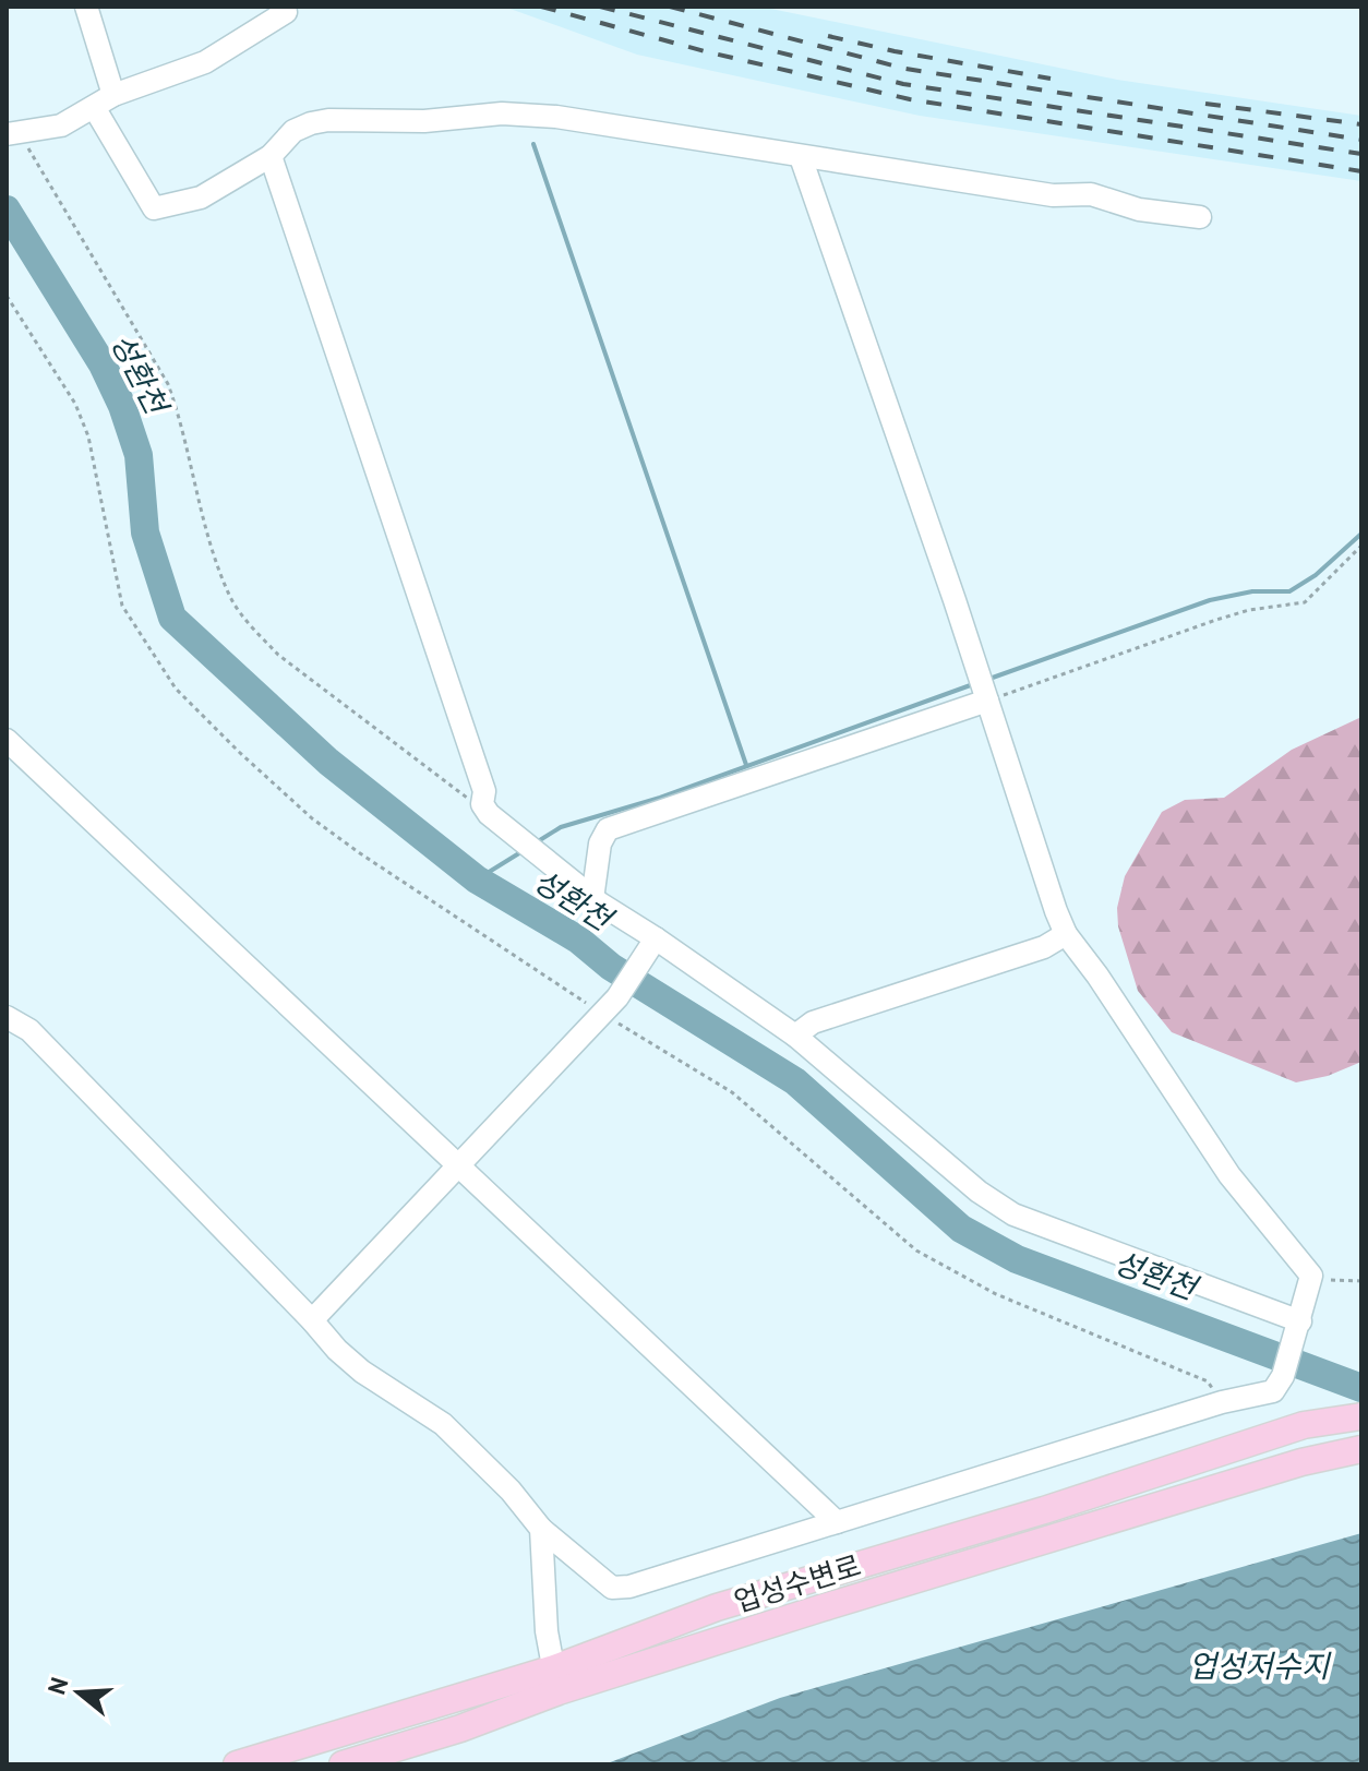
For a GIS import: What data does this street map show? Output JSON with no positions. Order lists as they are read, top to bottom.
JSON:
{
  "streets": {
    "main road": ["업성수변로"]
  },
  "water": ["성환천", "업성저수지"],
  "north": "left"
}
